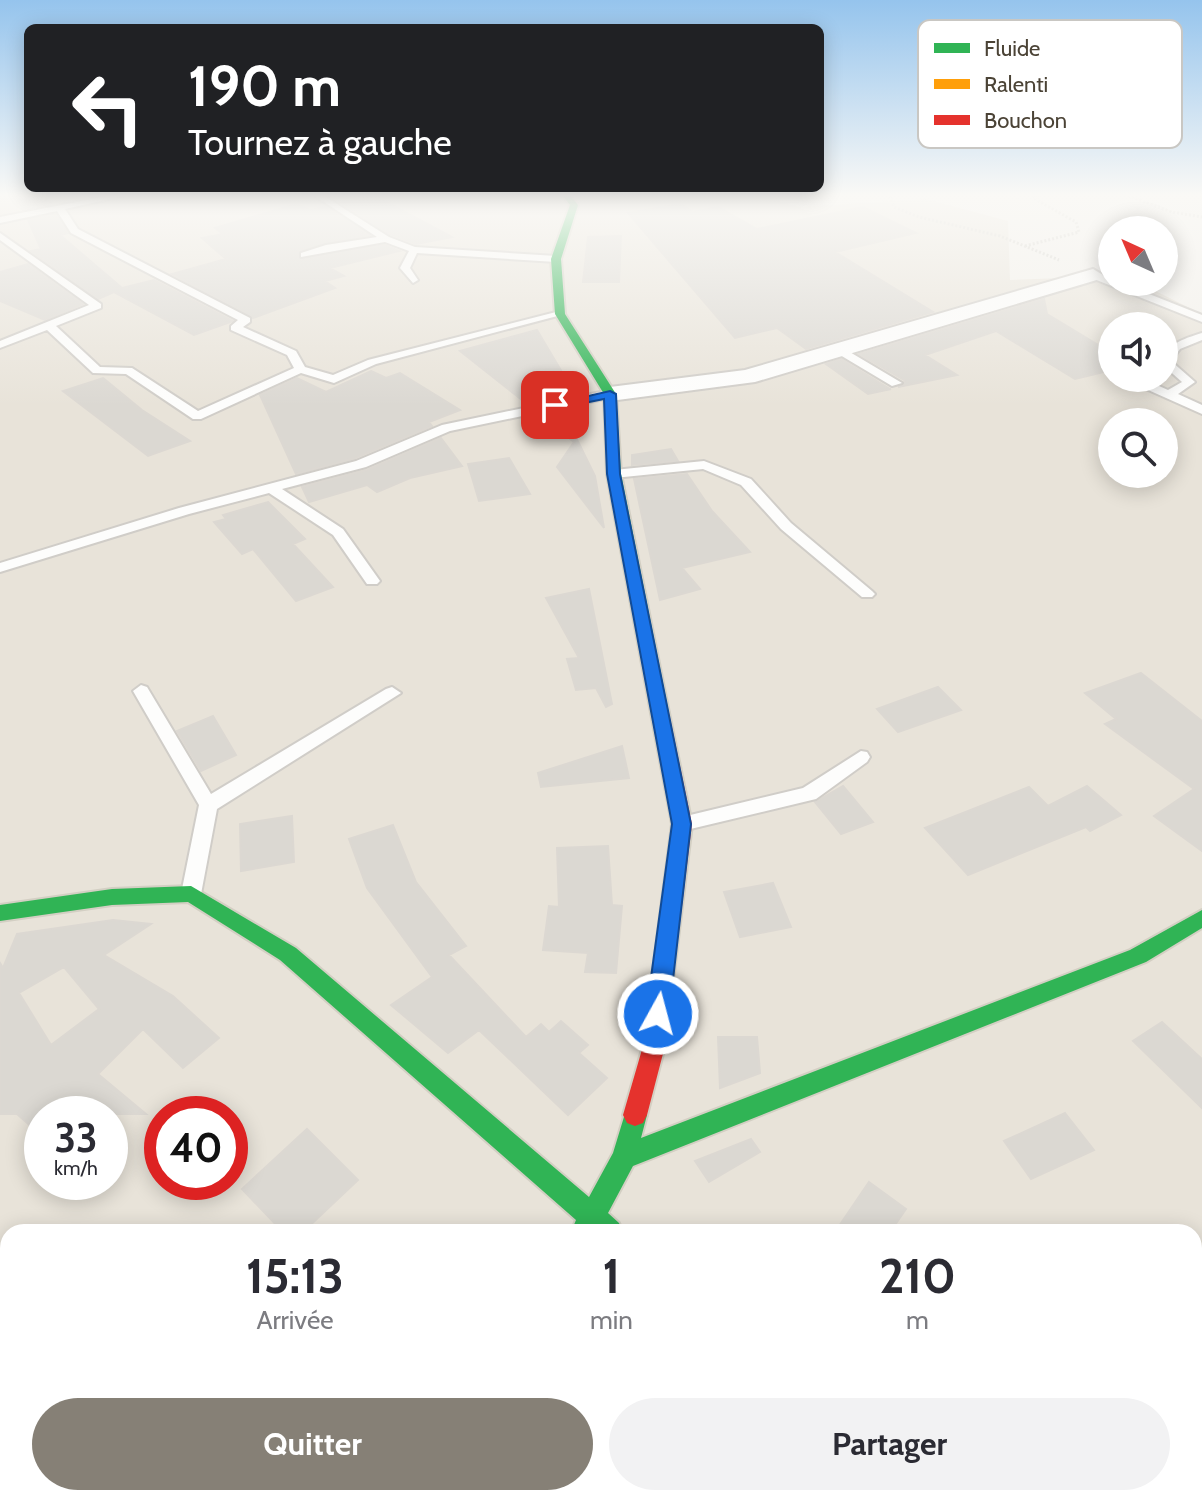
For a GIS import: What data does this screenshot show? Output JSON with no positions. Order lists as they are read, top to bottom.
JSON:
{
  "legend": ["Fluide", "Ralenti", "Bouchon"],
  "north": "top left",
  "page": {
    "turn": ["190 m", "Tournez à gauche"],
    "speed": "33 km/h",
    "limit": "40",
    "eta": [
      "15:13",
      "Arrivée",
      "1",
      "min",
      "210",
      "m"
    ],
    "buttons": ["Quitter", "Partager"]
  }
}
